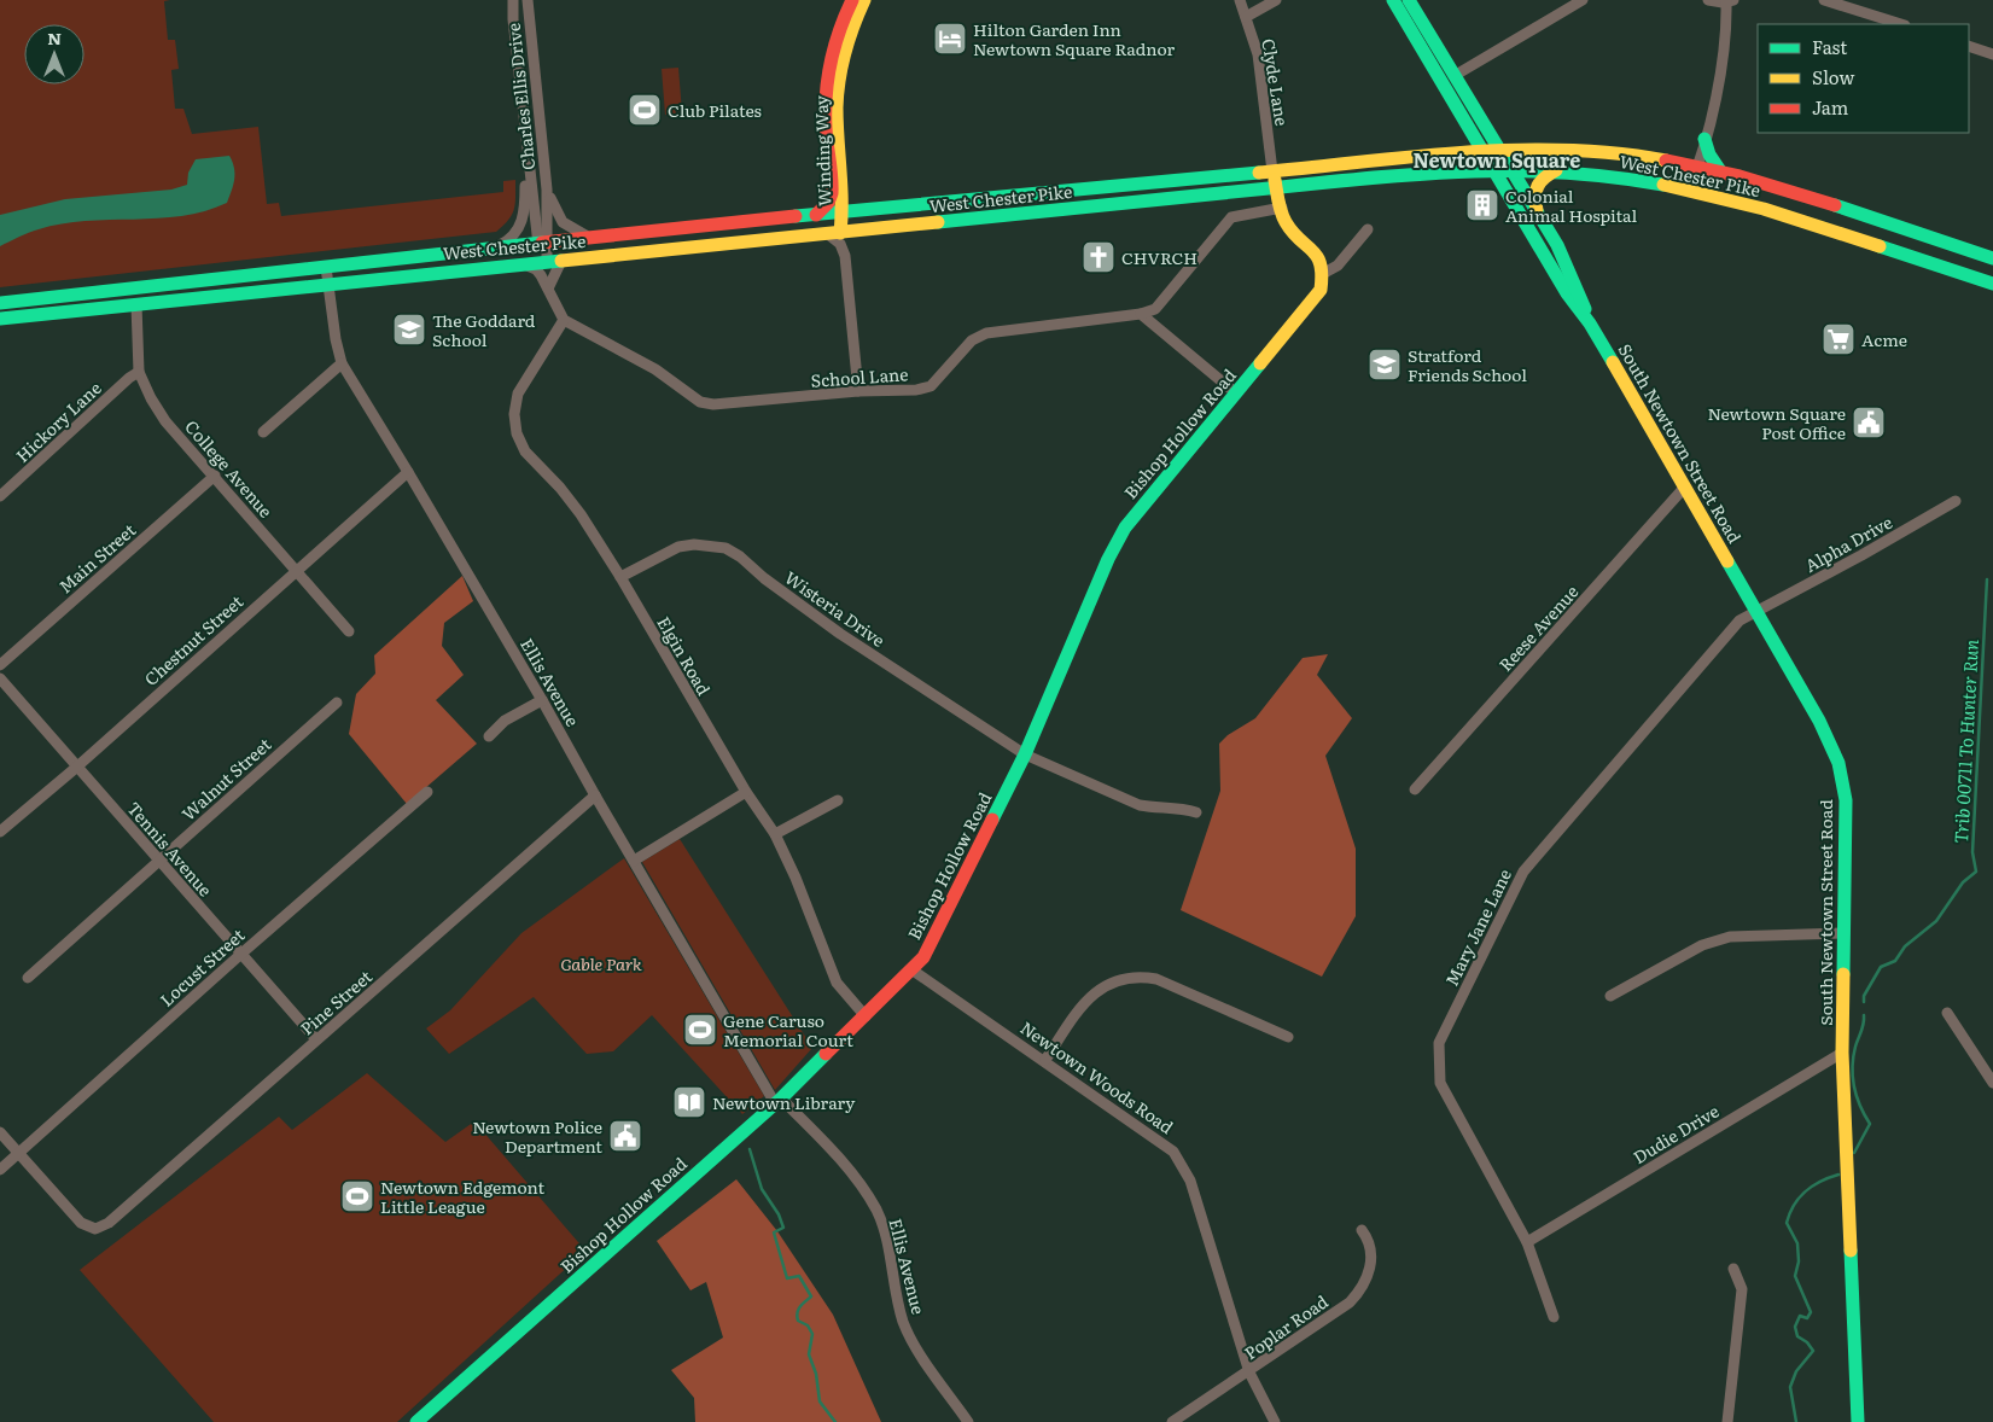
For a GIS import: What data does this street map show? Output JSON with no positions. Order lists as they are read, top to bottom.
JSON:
{
  "streets": {
    "main road": [
      "Winding Way",
      "West Chester Pike",
      "Bishop Hollow Road",
      "South Newtown Street Road"
    ],
    "street": [
      "Clyde Lane",
      "Charles Ellis Drive",
      "School Lane",
      "Hickory Lane",
      "College Avenue",
      "Alpha Drive",
      "Main Street",
      "Wisteria Drive",
      "Reese Avenue",
      "Chestnut Street",
      "Elgin Road",
      "Ellis Avenue",
      "Walnut Street",
      "Tennis Avenue",
      "Mary Jane Lane",
      "Locust Street",
      "Pine Street",
      "Newtown Woods Road",
      "Dudie Drive",
      "Poplar Road"
    ]
  },
  "crossings": [
    ["Clyde Lane", "West Chester Pike"],
    ["Charles Ellis Drive", "West Chester Pike"],
    ["Winding Way", "West Chester Pike"],
    ["West Chester Pike", "College Avenue"],
    ["West Chester Pike", "Ellis Avenue"],
    ["School Lane", "Elgin Road"],
    ["Hickory Lane", "College Avenue"],
    ["Bishop Hollow Road", "Wisteria Drive"],
    ["Bishop Hollow Road", "Elgin Road"],
    ["Bishop Hollow Road", "Ellis Avenue"],
    ["Bishop Hollow Road", "Newtown Woods Road"],
    ["South Newtown Street Road", "Alpha Drive"],
    ["South Newtown Street Road", "Reese Avenue"],
    ["South Newtown Street Road", "Mary Jane Lane"],
    ["South Newtown Street Road", "Dudie Drive"],
    ["College Avenue", "Main Street"],
    ["College Avenue", "Chestnut Street"],
    ["Alpha Drive", "Mary Jane Lane"],
    ["Wisteria Drive", "Elgin Road"],
    ["Chestnut Street", "Ellis Avenue"],
    ["Chestnut Street", "Tennis Avenue"],
    ["Ellis Avenue", "Pine Street"],
    ["Walnut Street", "Tennis Avenue"],
    ["Tennis Avenue", "Locust Street"],
    ["Tennis Avenue", "Pine Street"],
    ["Mary Jane Lane", "Dudie Drive"],
    ["Locust Street", "Pine Street"],
    ["Newtown Woods Road", "Poplar Road"]
  ],
  "districts": ["Newtown Square"],
  "water": ["Trib 00711 To Hunter Run"],
  "parks": ["Gable Park"],
  "places": {
    "hotel": ["Hilton Garden Inn Newtown Square Radnor"],
    "sports": ["Club Pilates", "Gene Caruso Memorial Court", "Newtown Edgemont Little League"],
    "building": ["Colonial Animal Hospital"],
    "church": ["CHVRCH"],
    "school or university": ["The Goddard School", "Stratford Friends School"],
    "supermarket": ["Acme"],
    "public building": ["Newtown Square Post Office", "Newtown Police Department"],
    "library": ["Newtown Library"]
  },
  "legend": ["Fast", "Slow", "Jam"],
  "north": "top"
}
